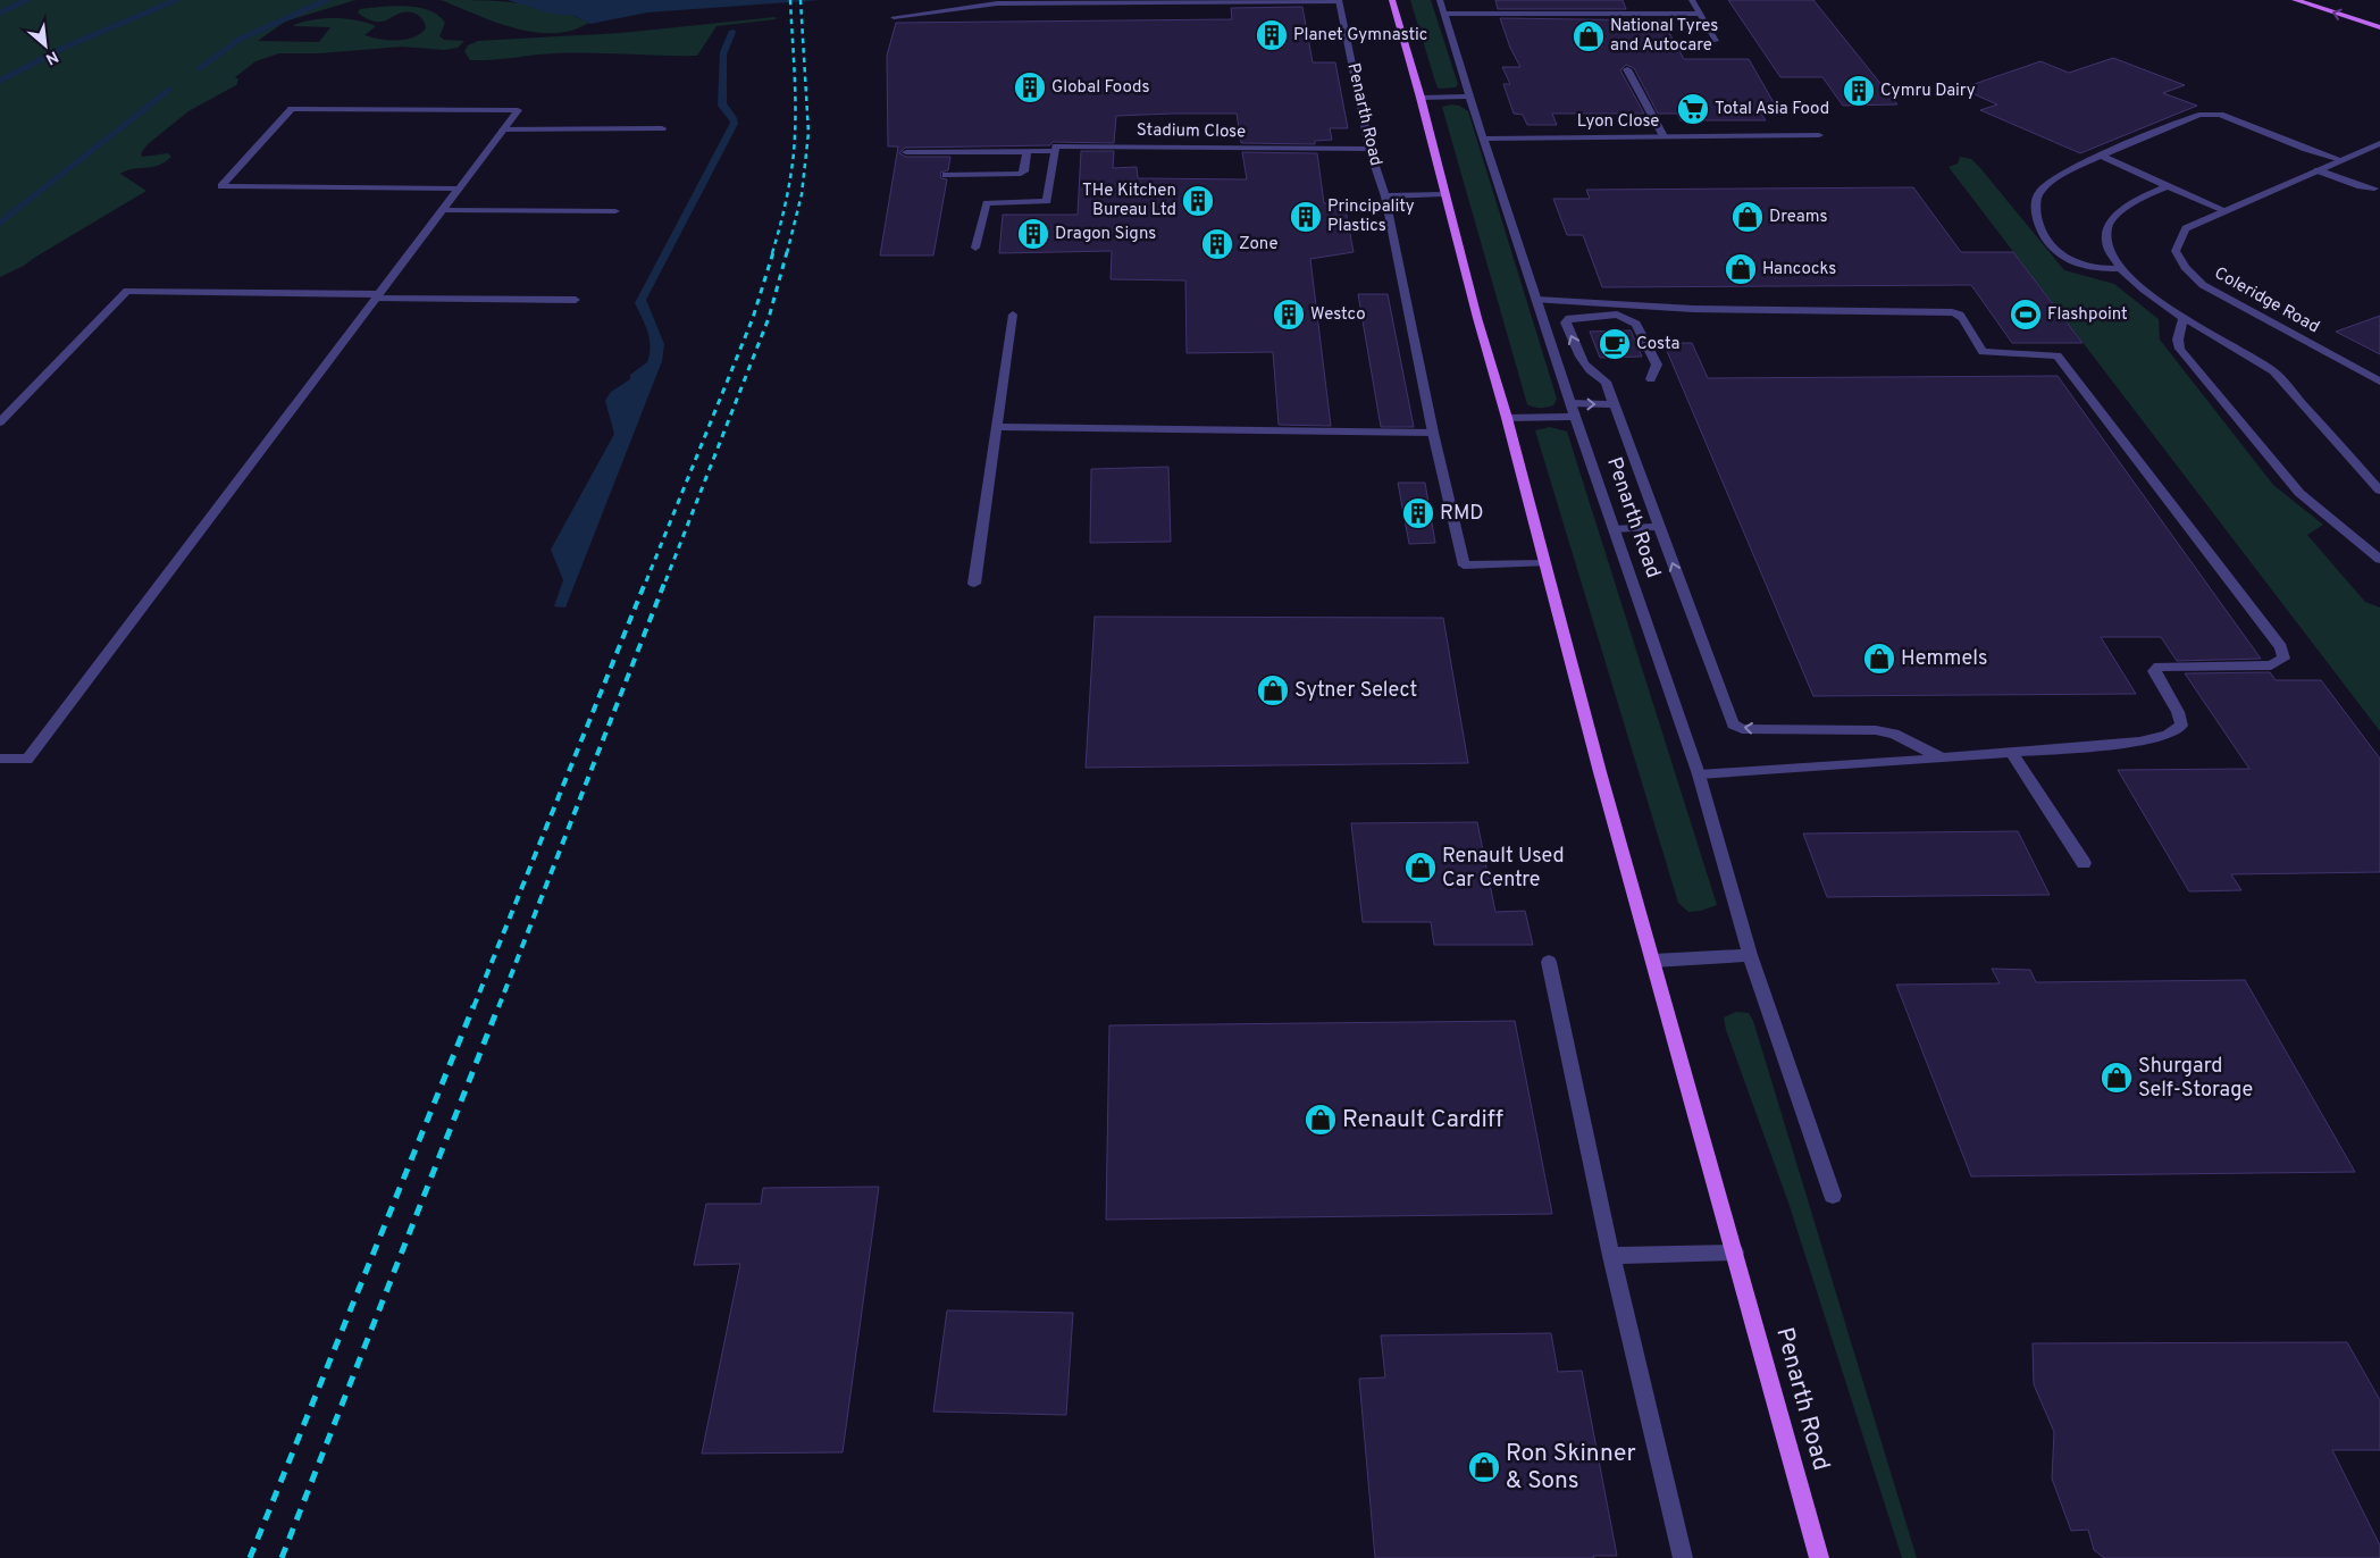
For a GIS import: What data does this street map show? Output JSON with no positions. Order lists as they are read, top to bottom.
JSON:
{
  "streets": {
    "main road": ["Penarth Road"],
    "street": ["Lyon Close", "Stadium Close", "Coleridge Road"]
  },
  "crossings": [
    ["Penarth Road", "Lyon Close"],
    ["Penarth Road", "Stadium Close"]
  ],
  "places": {
    "building": [
      "Planet Gymnastic",
      "Global Foods",
      "Cymru Dairy",
      "THe Kitchen Bureau Ltd",
      "Principality Plastics",
      "Dragon Signs",
      "Zone",
      "Westco",
      "RMD"
    ],
    "shop": [
      "National Tyres and Autocare",
      "Dreams",
      "Hancocks",
      "Hemmels",
      "Sytner Select",
      "Renault Used Car Centre",
      "Shurgard Self-Storage",
      "Renault Cardiff",
      "Ron Skinner & Sons"
    ],
    "supermarket": ["Total Asia Food"],
    "sports": ["Flashpoint"],
    "cafe": ["Costa"]
  },
  "north": "bottom right"
}
